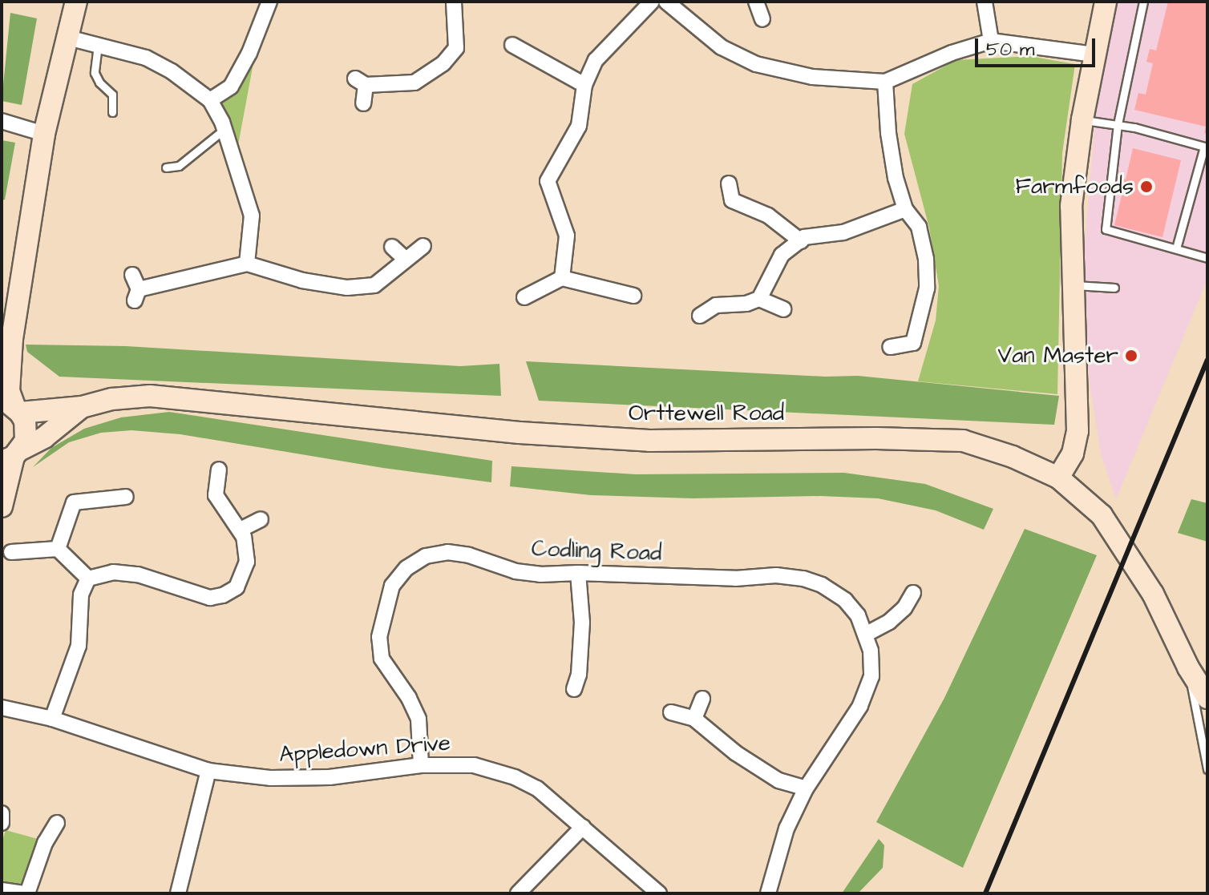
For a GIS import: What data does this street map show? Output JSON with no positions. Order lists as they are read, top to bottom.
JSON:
{
  "streets": {
    "street": ["Orttewell Road", "Codling Road", "Appledown Drive"]
  },
  "crossings": [
    ["Codling Road", "Appledown Drive"]
  ],
  "places": ["Farmfoods", "Van Master"],
  "scale_bar": "50 m"
}
